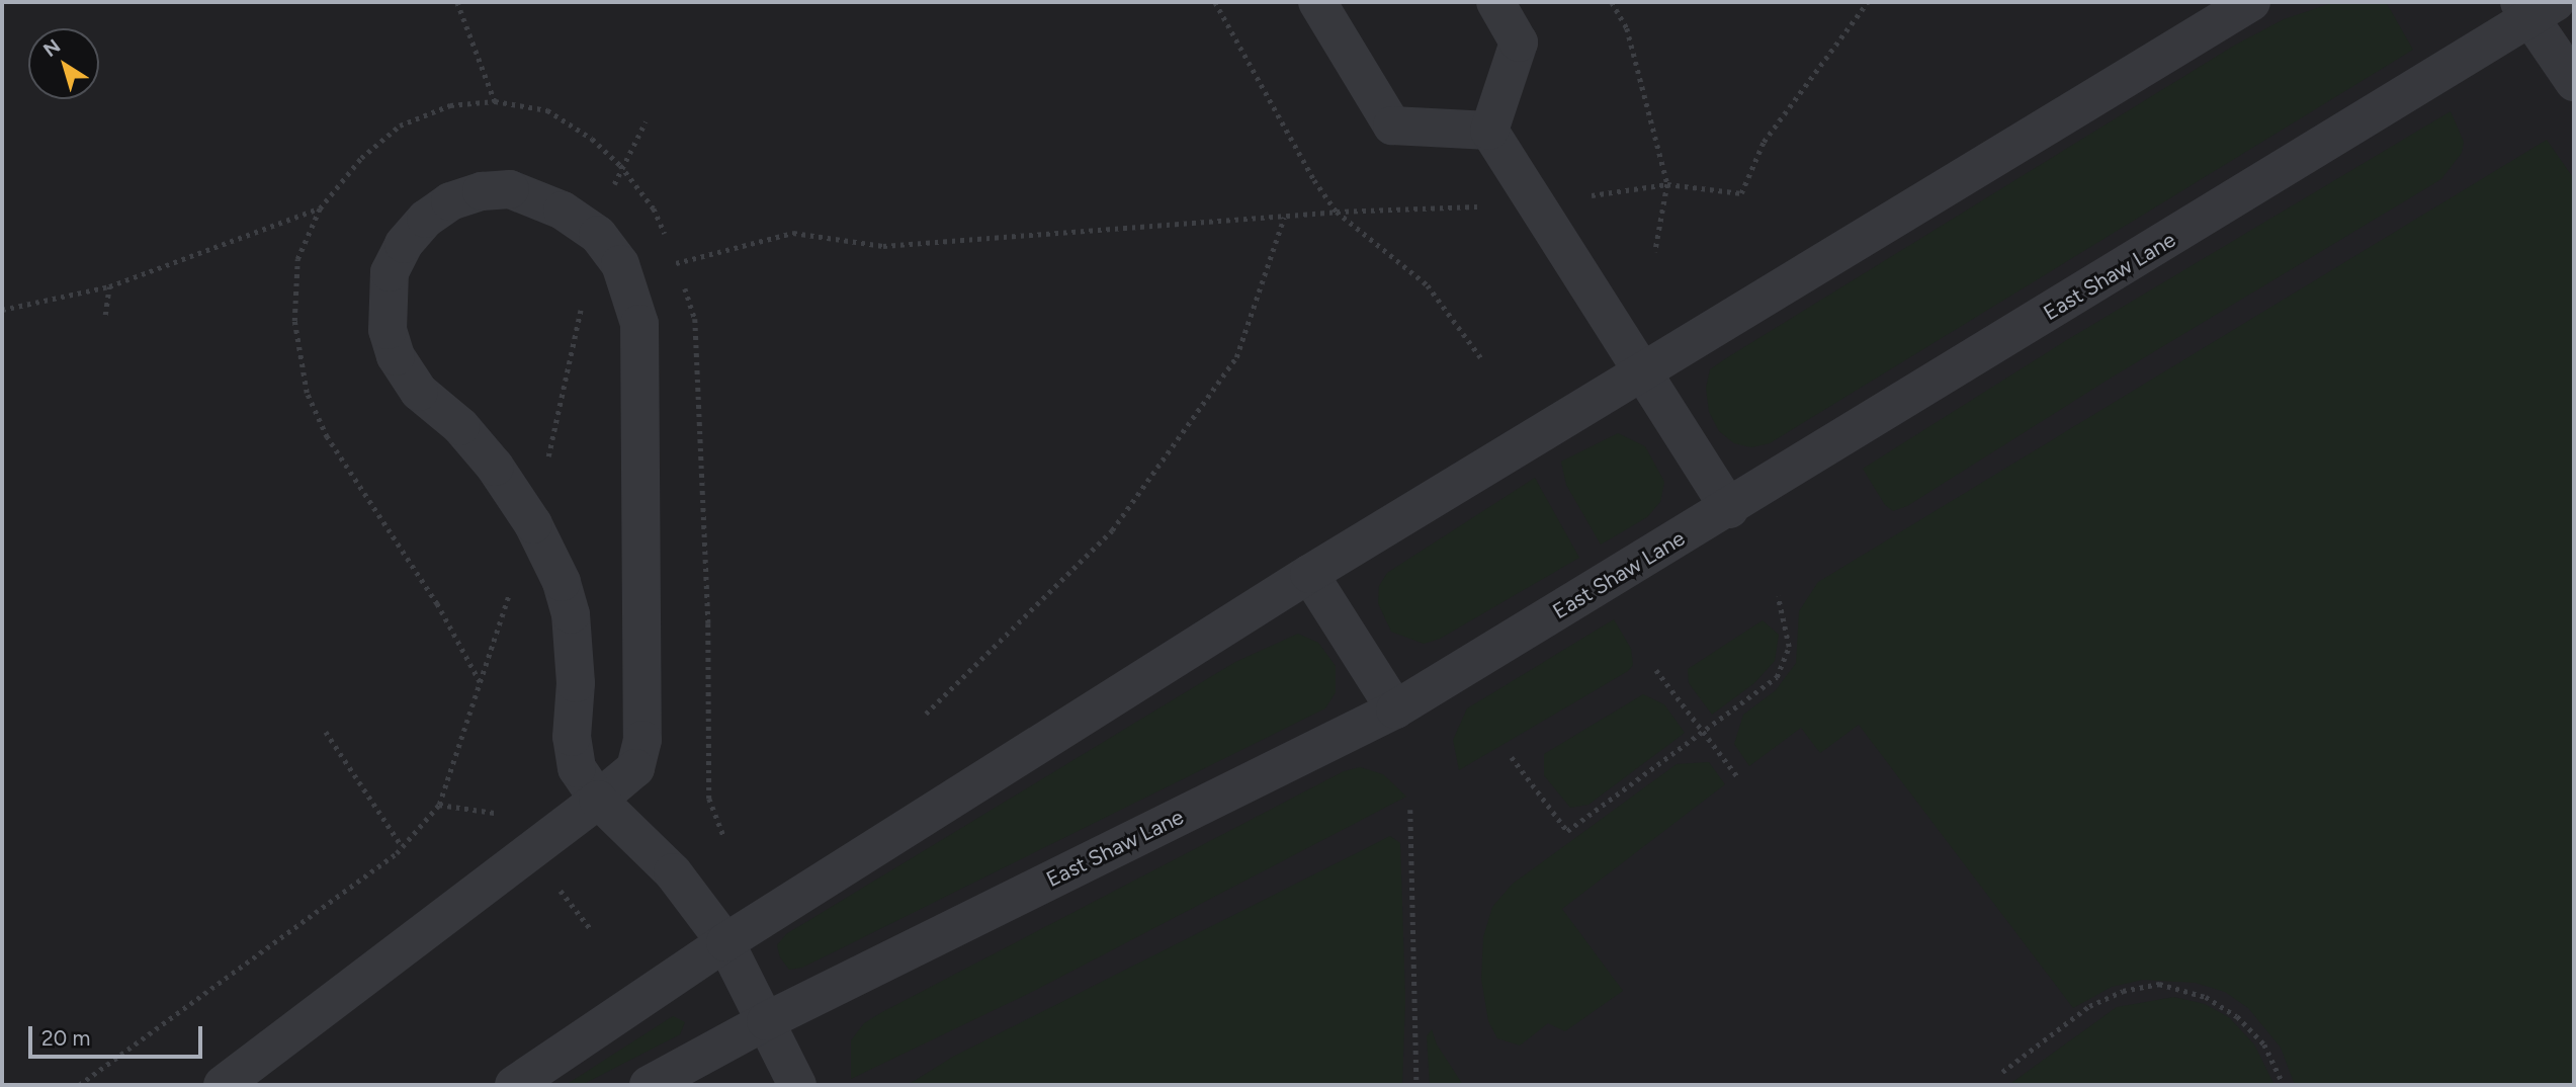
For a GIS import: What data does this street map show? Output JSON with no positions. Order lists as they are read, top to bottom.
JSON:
{
  "streets": {
    "street": ["East Shaw Lane"]
  },
  "scale_bar": "20 m",
  "north": "top left"
}
